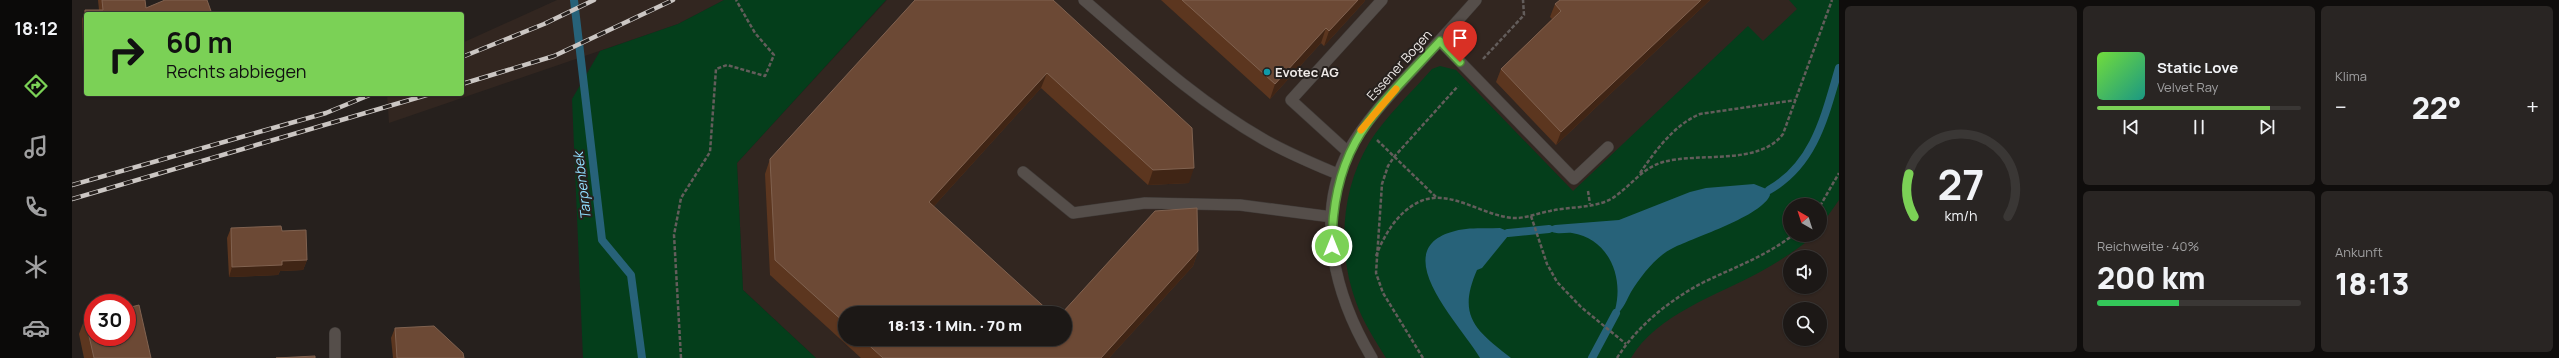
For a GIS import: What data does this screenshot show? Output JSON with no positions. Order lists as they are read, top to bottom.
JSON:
{
  "streets": {
    "street": ["Essener Bogen"]
  },
  "water": ["Tarpenbek"],
  "places": ["Evotec AG"],
  "north": "top left",
  "page": {
    "tabs": "18:12",
    "tile": [
      "Klima",
      ["Reichweite · 40%", "200 km"],
      ["Ankunft", "18:13"]
    ],
    "turn": ["60 m", "Rechts abbiegen"],
    "song": ["Static Love", "Velvet Ray"],
    "heat": ["−", "22°", "+"],
    "limit": "30",
    "trip": "18:13 · 1 Min. · 70 m",
    "gauge": ["27", "km/h"]
  }
}
